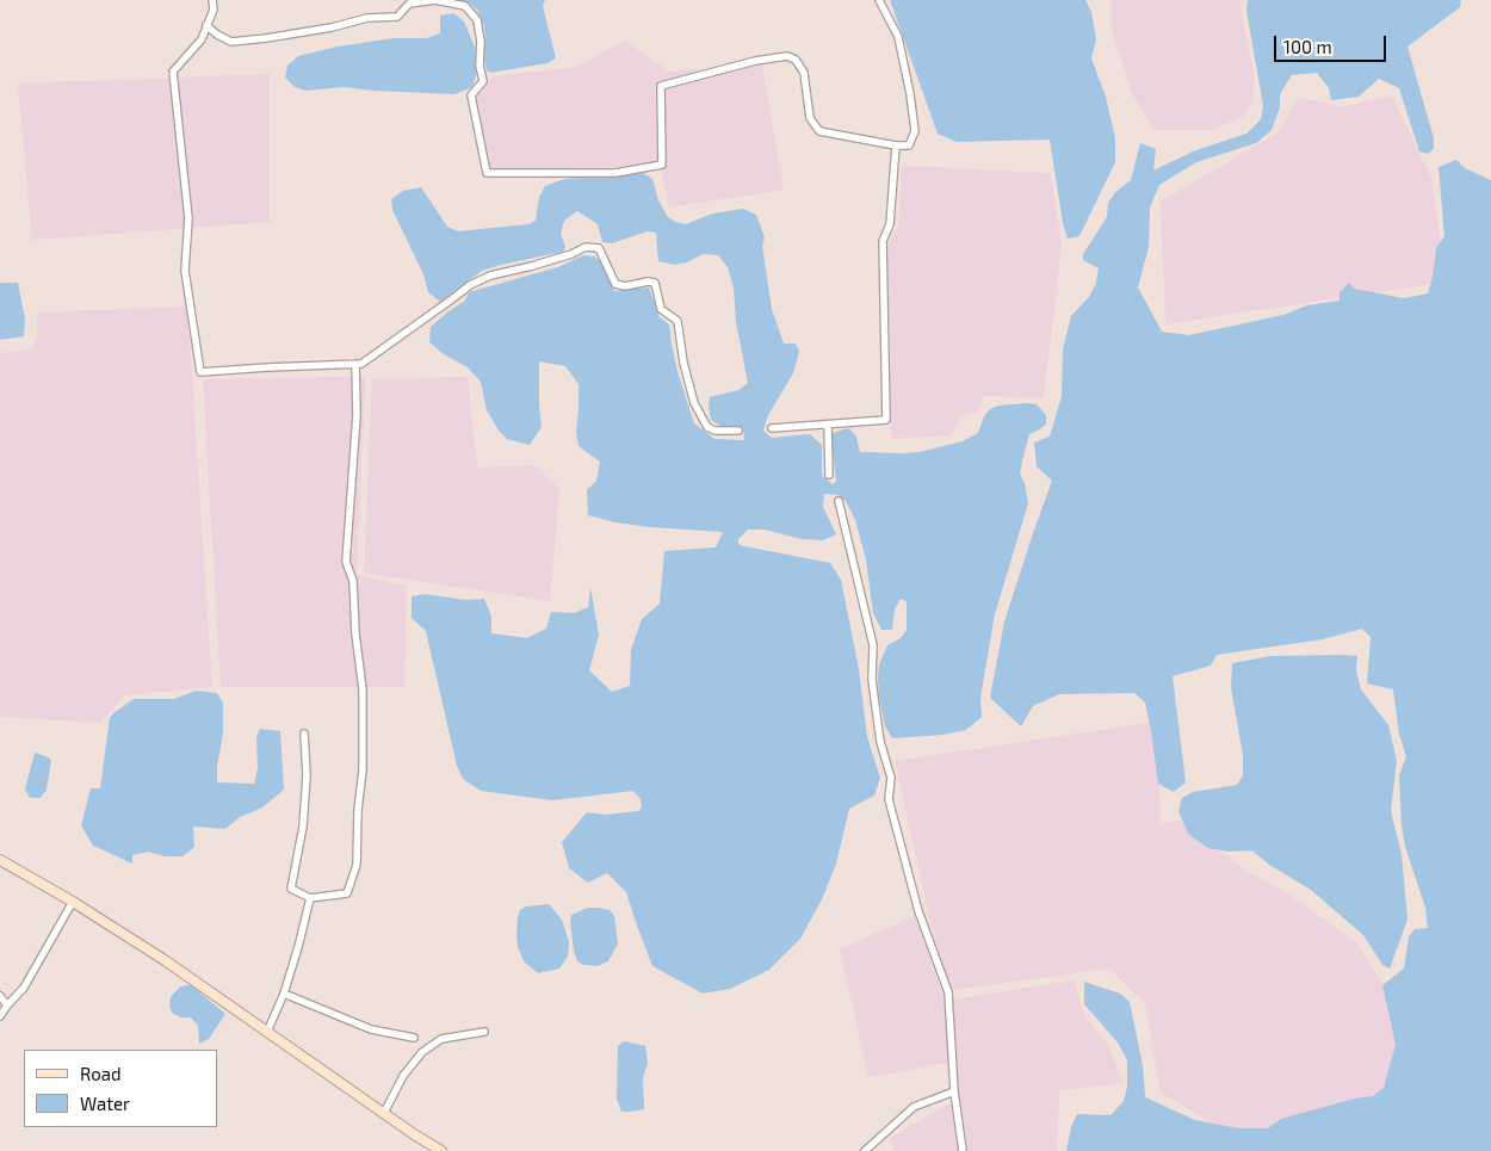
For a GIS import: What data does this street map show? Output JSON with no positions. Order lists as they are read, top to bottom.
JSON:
{
  "legend": ["Road", "Water"],
  "scale_bar": "100 m"
}
